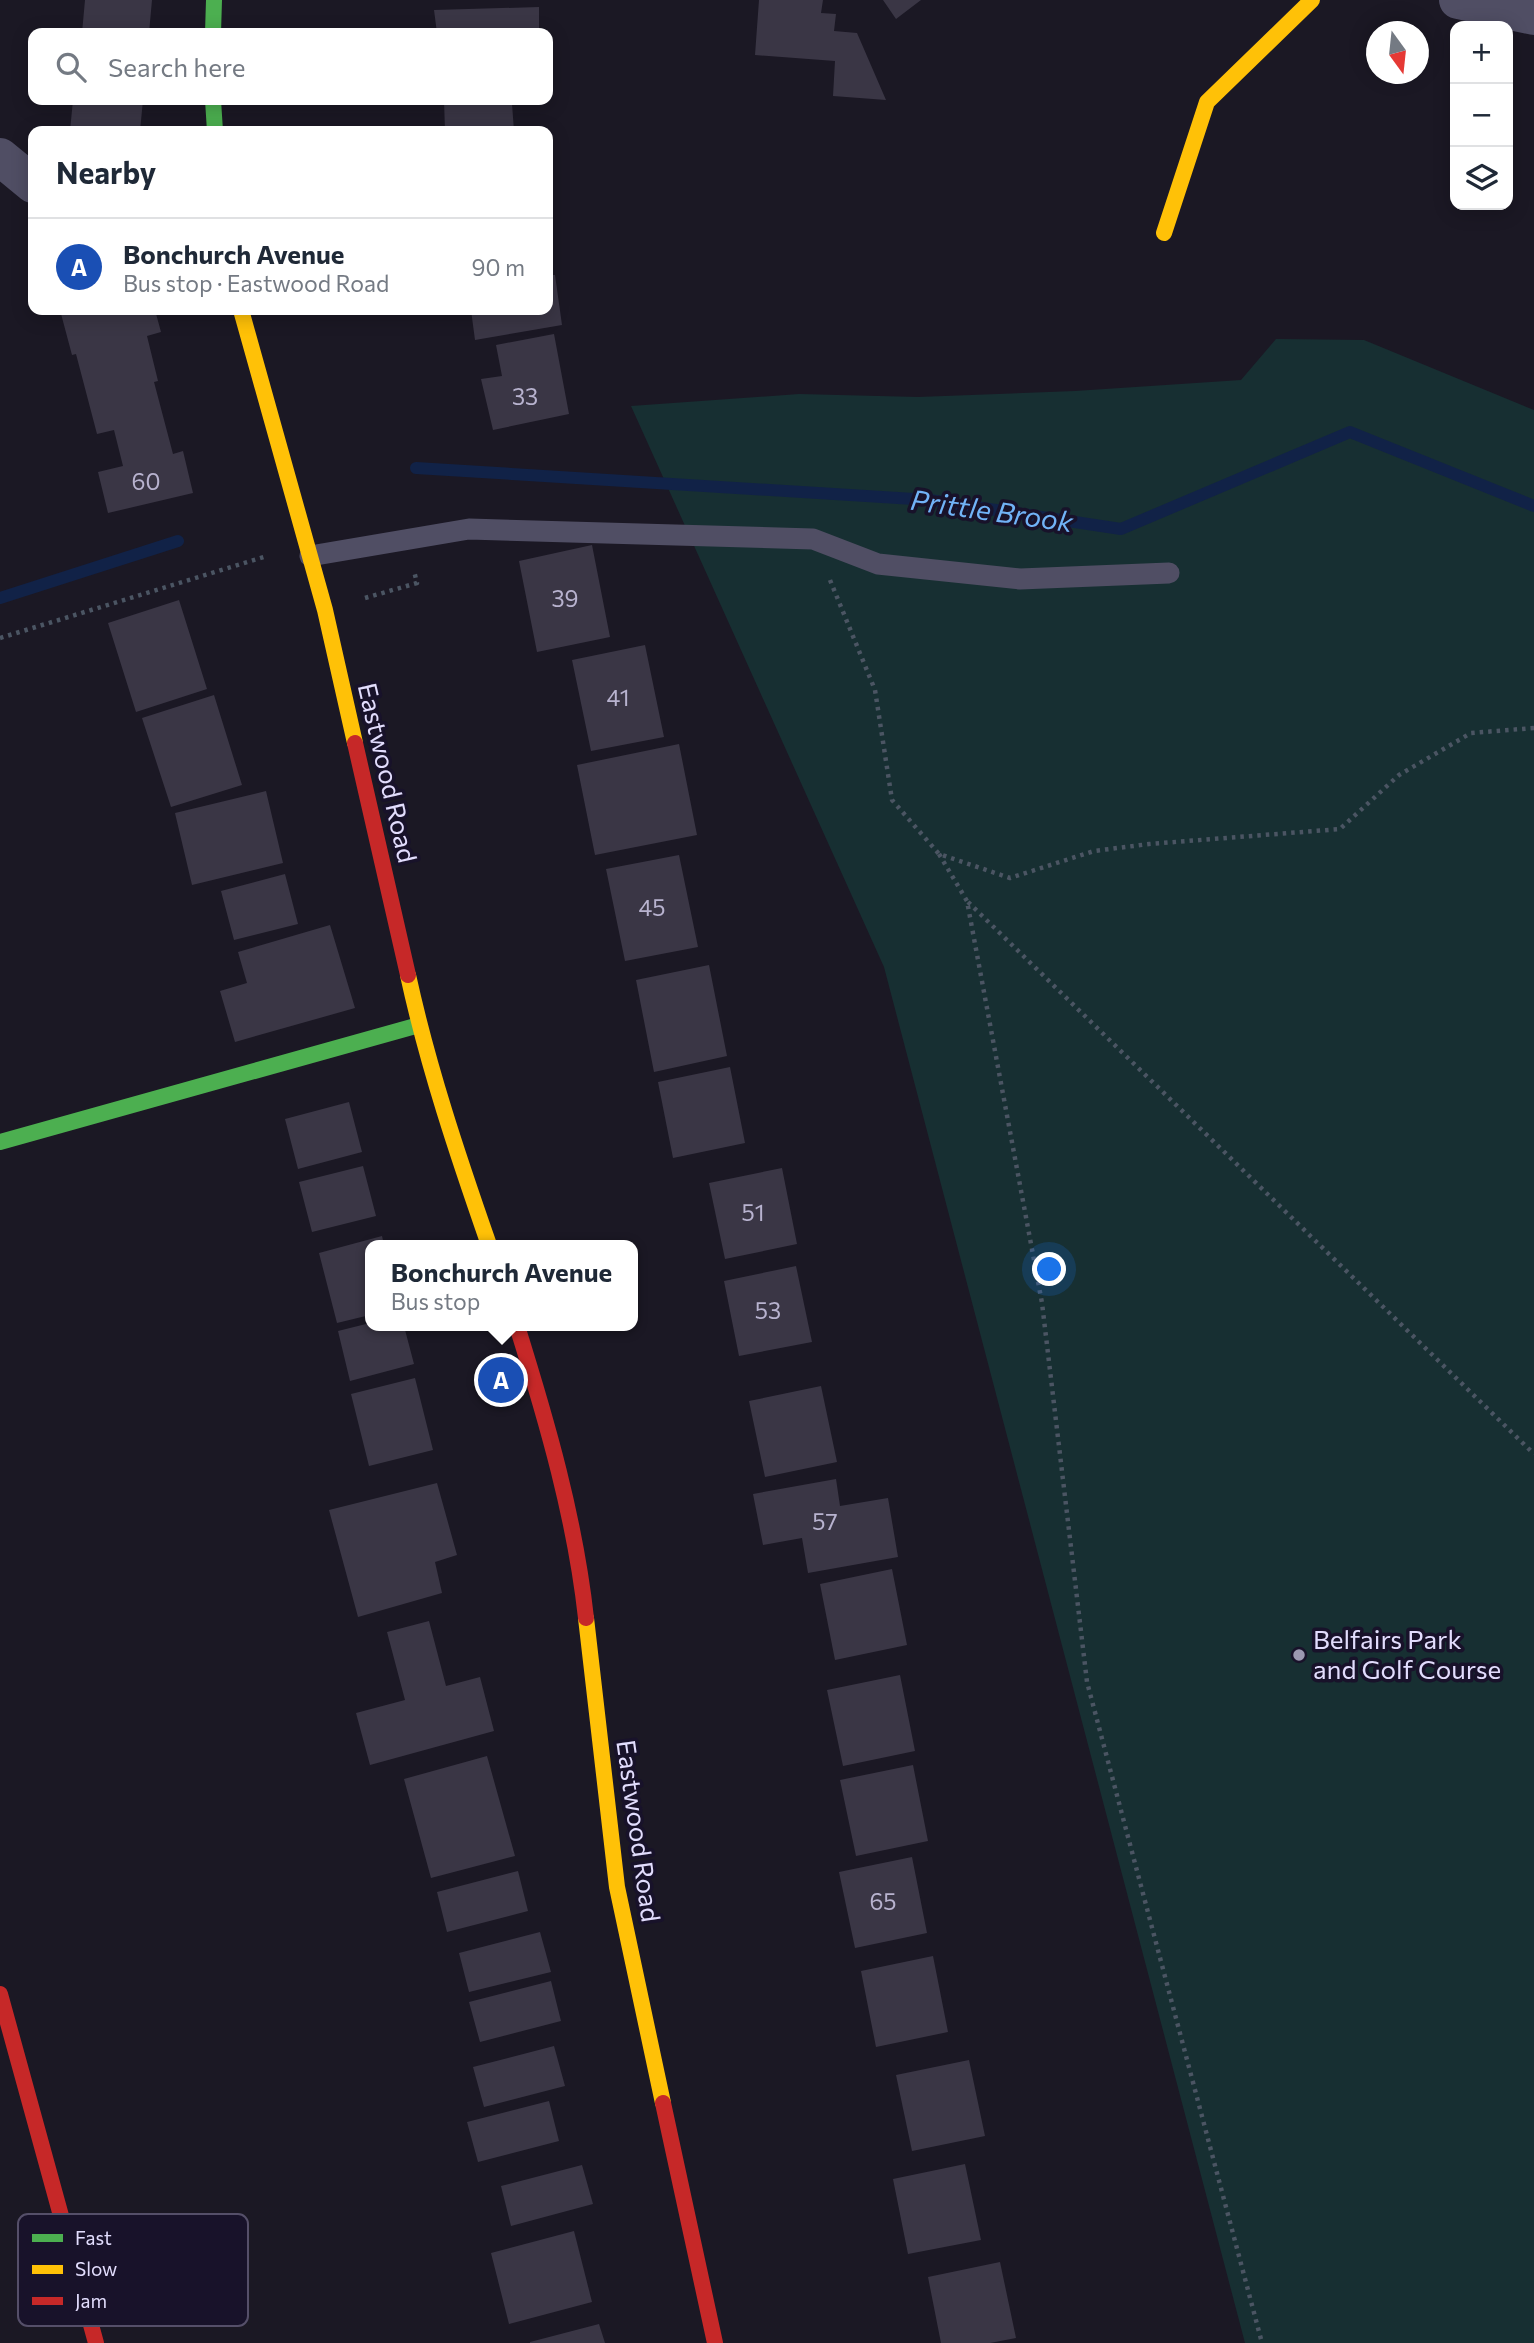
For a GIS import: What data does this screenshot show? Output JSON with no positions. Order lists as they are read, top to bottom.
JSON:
{
  "streets": {
    "street": ["Eastwood Road"]
  },
  "water": ["Prittle Brook"],
  "places": ["Belfairs Park and Golf Course"],
  "house_numbers": [
    "33",
    "60",
    "39",
    "41",
    "45",
    "51",
    "53",
    "57",
    "65"
  ],
  "legend": ["Fast", "Slow", "Jam"],
  "north": "bottom",
  "page": {
    "map_buttons": ["+", "−"],
    "search": "Search here",
    "heading": "Nearby",
    "list": [
      {
        "mark": "A",
        "name": "Bonchurch Avenue",
        "note": "Bus stop · Eastwood Road",
        "value": "90 m"
      }
    ],
    "popup": ["Bonchurch Avenue", "Bus stop"],
    "pins": "A"
  }
}
